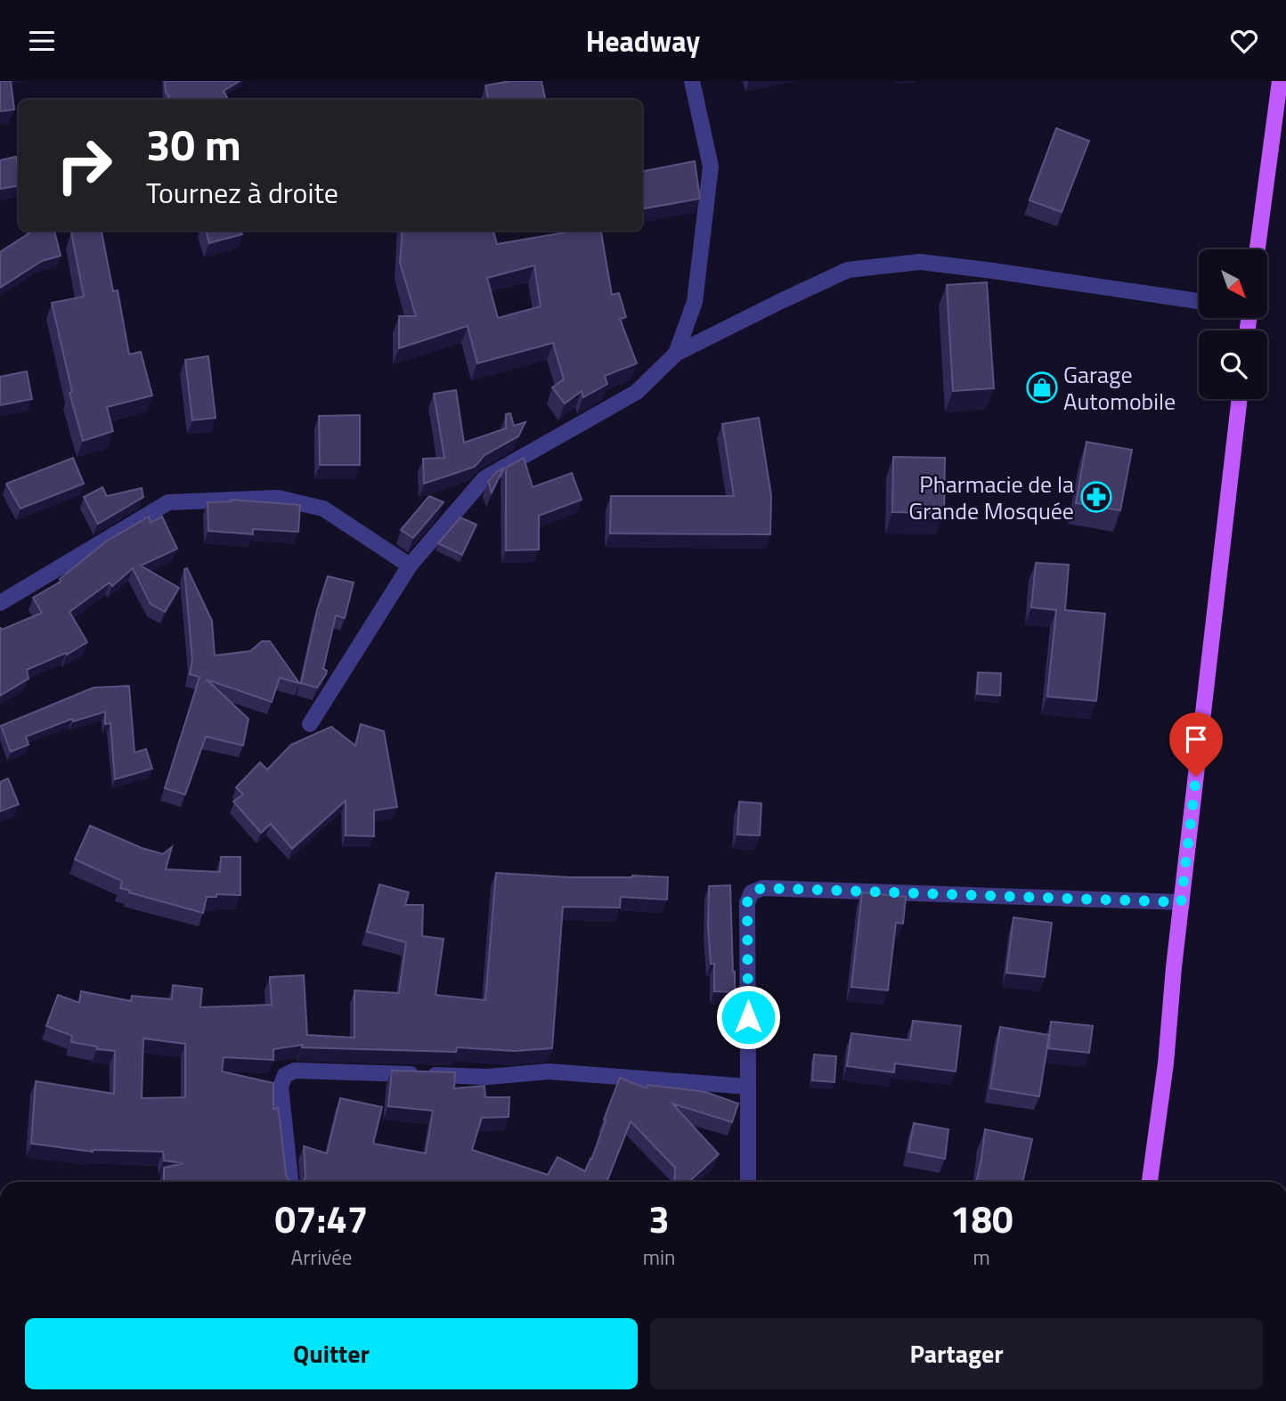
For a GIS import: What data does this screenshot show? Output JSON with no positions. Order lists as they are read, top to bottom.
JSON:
{
  "places": {
    "shop": ["Garage Automobile"],
    "pharmacy": ["Pharmacie de la Grande Mosquée"]
  },
  "north": "bottom right",
  "page": {
    "header": "Headway",
    "turn": ["30 m", "Tournez à droite"],
    "eta": [
      "07:47",
      "Arrivée",
      "3",
      "min",
      "180",
      "m"
    ],
    "buttons": ["Quitter", "Partager"]
  }
}
